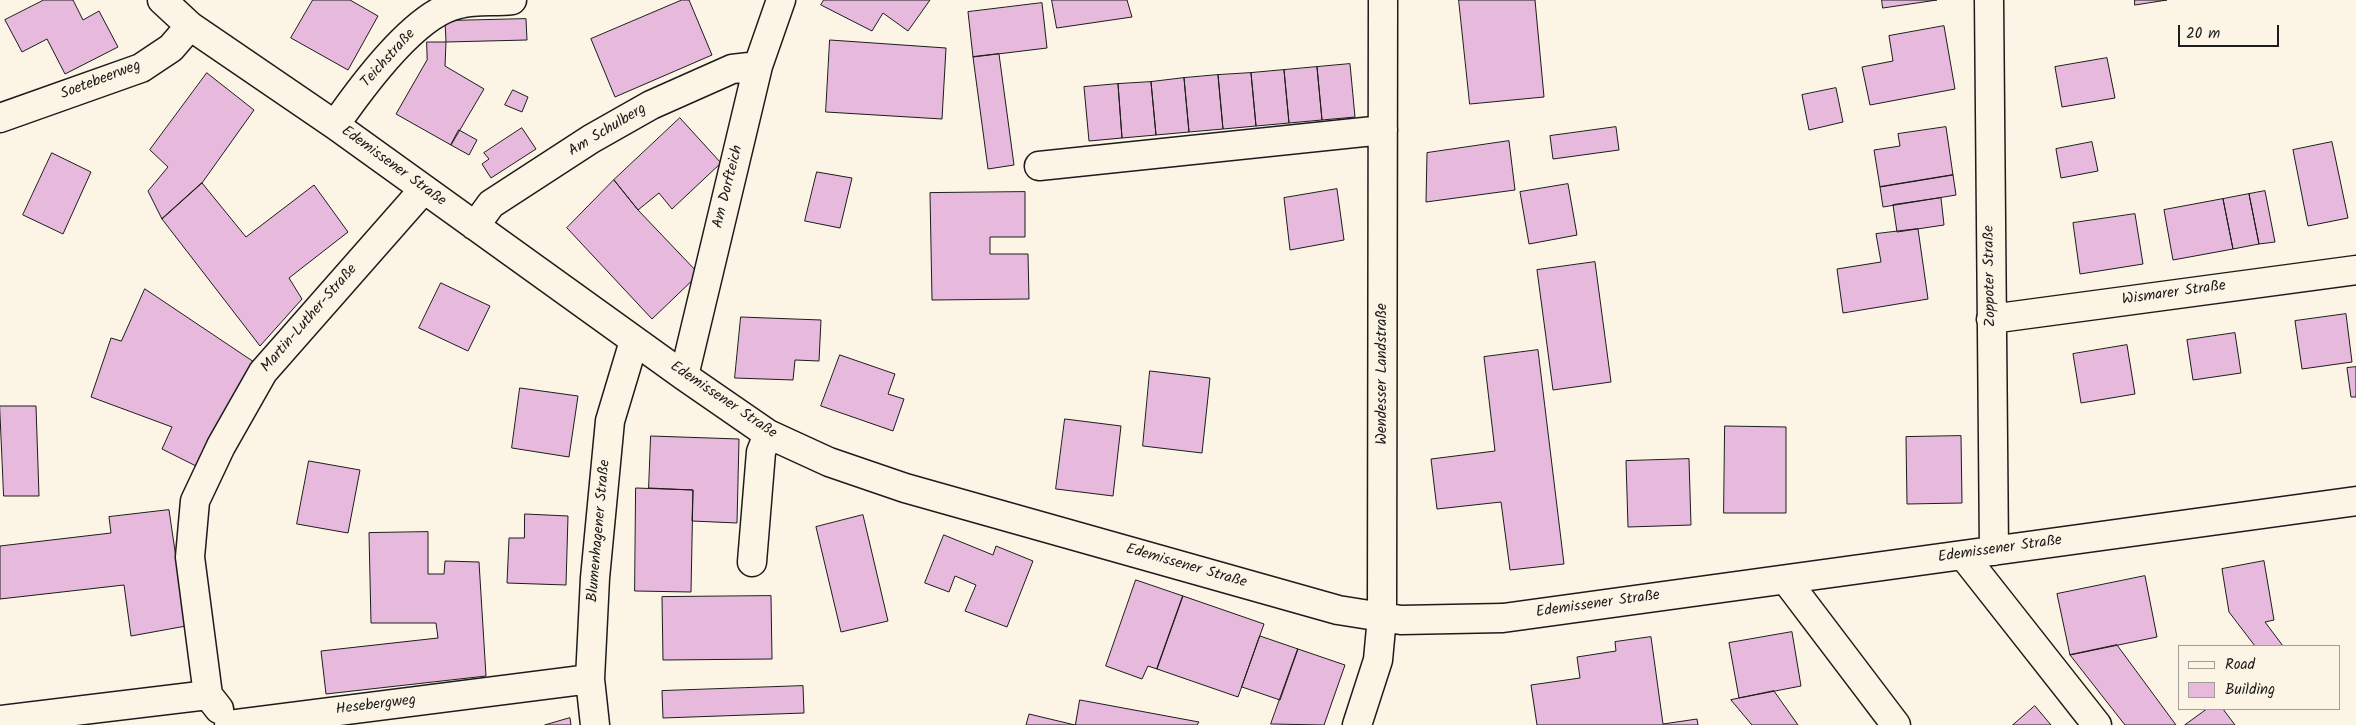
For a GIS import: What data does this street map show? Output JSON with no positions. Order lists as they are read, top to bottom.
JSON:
{
  "streets": {
    "street": [
      "Teichstraße",
      "Soetebeerweg",
      "Am Schulberg",
      "Edemissener Straße",
      "Am Dorfteich",
      "Zoppoter Straße",
      "Wismarer Straße",
      "Martin-Luther-Straße",
      "Wendesser Landstraße",
      "Blumenhagener Straße",
      "Hesebergweg"
    ]
  },
  "crossings": [
    ["Teichstraße", "Edemissener Straße"],
    ["Soetebeerweg", "Edemissener Straße"],
    ["Am Schulberg", "Edemissener Straße"],
    ["Am Schulberg", "Am Dorfteich"],
    ["Edemissener Straße", "Am Dorfteich"],
    ["Edemissener Straße", "Zoppoter Straße"],
    ["Edemissener Straße", "Martin-Luther-Straße"],
    ["Edemissener Straße", "Wendesser Landstraße"],
    ["Edemissener Straße", "Blumenhagener Straße"],
    ["Zoppoter Straße", "Wismarer Straße"],
    ["Martin-Luther-Straße", "Hesebergweg"],
    ["Blumenhagener Straße", "Hesebergweg"]
  ],
  "legend": ["Road", "Building"],
  "scale_bar": "20 m"
}
